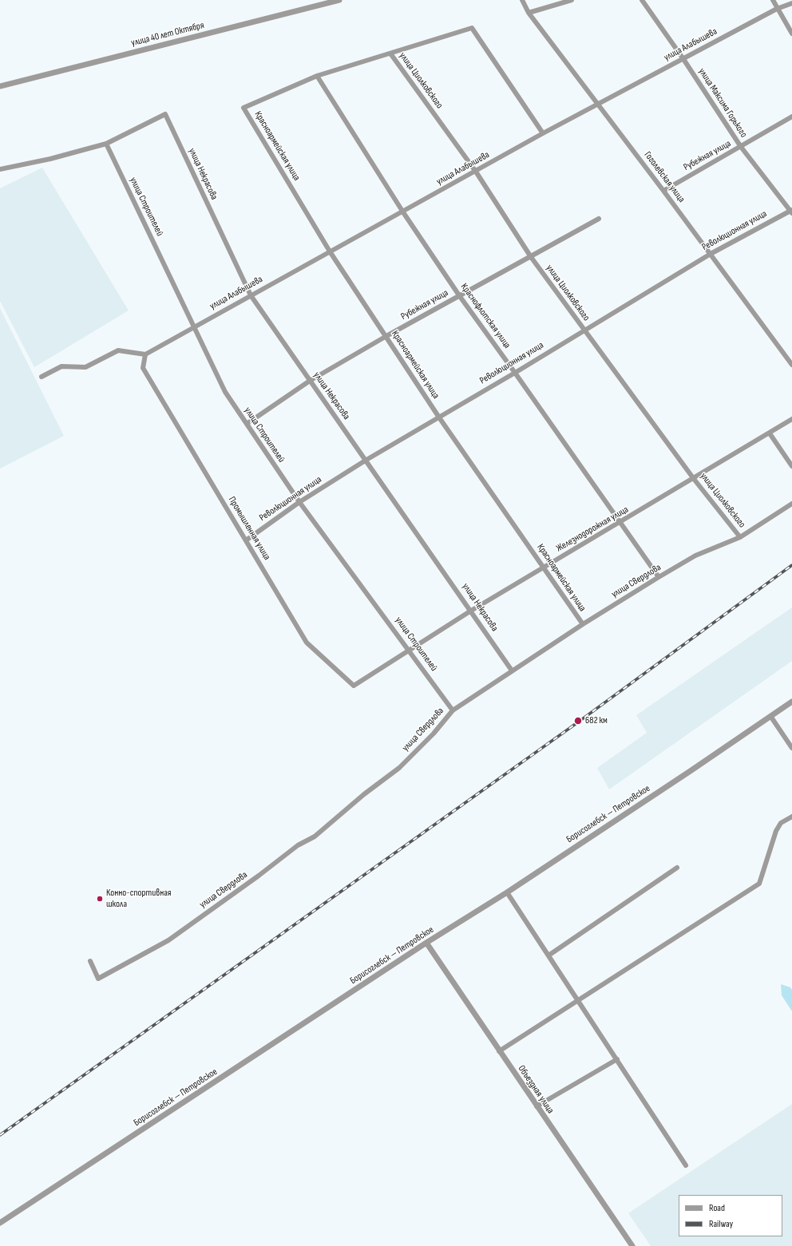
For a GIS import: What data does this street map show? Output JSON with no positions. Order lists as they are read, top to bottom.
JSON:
{
  "streets": {
    "street": [
      "улица 40 лет Октября",
      "улица Алабышева",
      "улица Циолковского",
      "улица Максима Горького",
      "Красноармейская улица",
      "Рубежная улица",
      "улица Некрасова",
      "Гоголевская улица",
      "улица Строителей",
      "Революционная улица",
      "Краснофлотская улица",
      "Промышленная улица",
      "Железнодорожная улица",
      "улица Свердлова",
      "Борисоглебск — Петровское",
      "Объездная улица"
    ]
  },
  "crossings": [
    ["улица Алабышева", "улица Циолковского"],
    ["улица Алабышева", "улица Максима Горького"],
    ["улица Алабышева", "Красноармейская улица"],
    ["улица Алабышева", "улица Некрасова"],
    ["улица Алабышева", "Гоголевская улица"],
    ["улица Алабышева", "улица Строителей"],
    ["улица Алабышева", "Краснофлотская улица"],
    ["улица Алабышева", "Промышленная улица"],
    ["улица Циолковского", "Рубежная улица"],
    ["улица Циолковского", "Революционная улица"],
    ["улица Циолковского", "Железнодорожная улица"],
    ["улица Циолковского", "улица Свердлова"],
    ["улица Максима Горького", "Рубежная улица"],
    ["улица Максима Горького", "Революционная улица"],
    ["Красноармейская улица", "Рубежная улица"],
    ["Красноармейская улица", "Революционная улица"],
    ["Красноармейская улица", "Краснофлотская улица"],
    ["Красноармейская улица", "Железнодорожная улица"],
    ["Красноармейская улица", "улица Свердлова"],
    ["Рубежная улица", "улица Некрасова"],
    ["Рубежная улица", "Гоголевская улица"],
    ["Рубежная улица", "улица Строителей"],
    ["Рубежная улица", "Краснофлотская улица"],
    ["улица Некрасова", "улица Строителей"],
    ["улица Некрасова", "Революционная улица"],
    ["улица Некрасова", "Железнодорожная улица"],
    ["улица Некрасова", "улица Свердлова"],
    ["Гоголевская улица", "Революционная улица"],
    ["улица Строителей", "Революционная улица"],
    ["улица Строителей", "Железнодорожная улица"],
    ["улица Строителей", "улица Свердлова"],
    ["Революционная улица", "Краснофлотская улица"],
    ["Революционная улица", "Промышленная улица"],
    ["Краснофлотская улица", "Железнодорожная улица"],
    ["Краснофлотская улица", "улица Свердлова"],
    ["Промышленная улица", "Железнодорожная улица"],
    ["Борисоглебск — Петровское", "Объездная улица"]
  ],
  "places": ["682 км", "Конно-спортивная школа"],
  "legend": ["Road", "Railway"]
}
